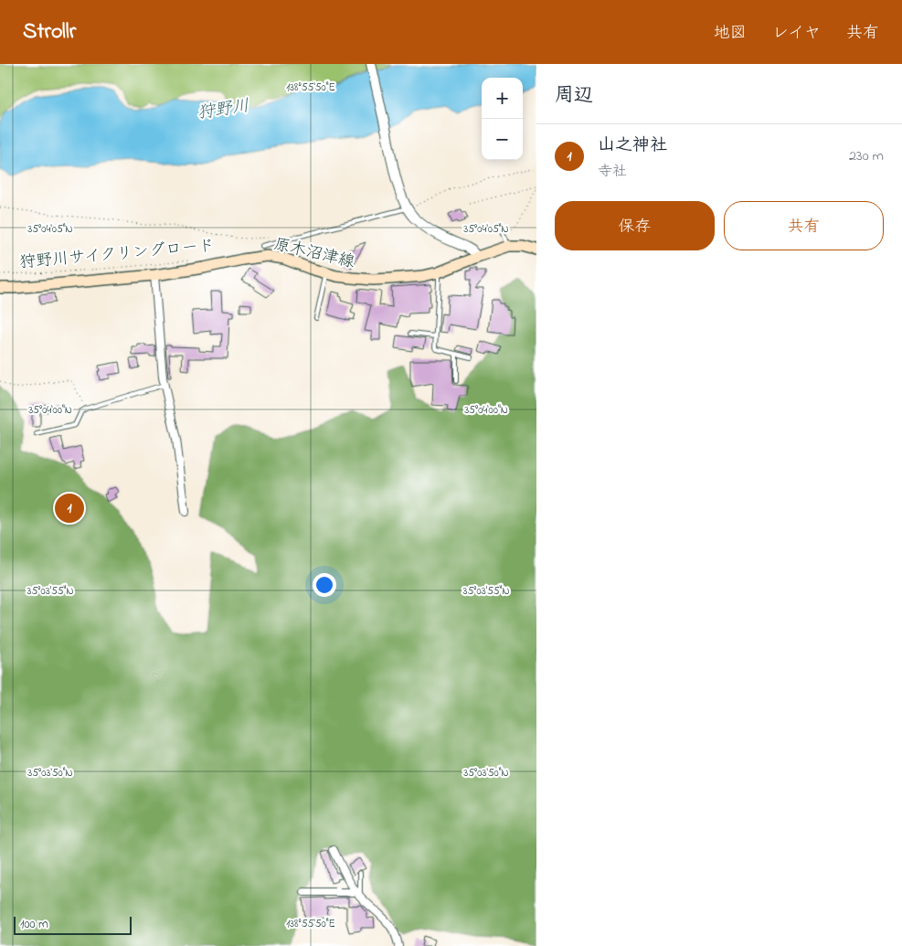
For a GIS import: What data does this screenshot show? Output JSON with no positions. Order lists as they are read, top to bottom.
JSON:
{
  "streets": {
    "main road": ["原木沼津線"],
    "path": ["狩野川サイクリングロード"]
  },
  "water": ["狩野川"],
  "scale_bar": "100 m",
  "page": {
    "header": "Strollr",
    "nav": ["地図", "レイヤ", "共有"],
    "heading": "周辺",
    "map_buttons": ["+", "−"],
    "list": [
      {
        "mark": "1",
        "name": "山之神社",
        "note": "寺社",
        "value": "230 m"
      }
    ],
    "buttons": ["保存", "共有"],
    "pins": "1",
    "scale": "100 m"
  },
  "coordinates": [
    "138°55'50\"E",
    "35°04'05\"N",
    "35°04'00\"N",
    "35°03'55\"N",
    "35°03'50\"N"
  ]
}
